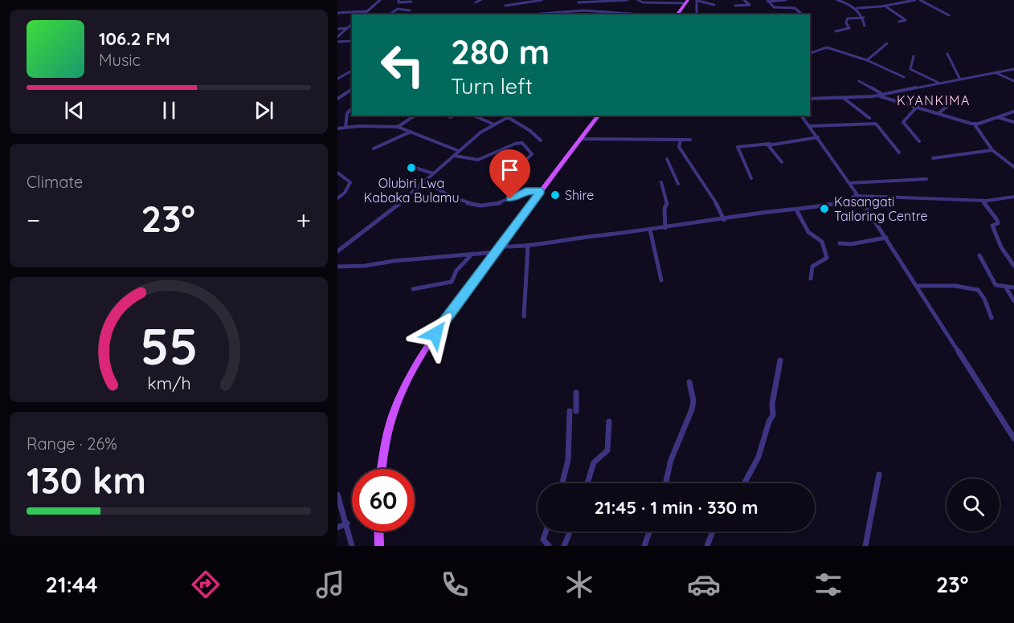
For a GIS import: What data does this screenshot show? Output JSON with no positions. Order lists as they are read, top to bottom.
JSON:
{
  "districts": ["KYANKIMA"],
  "places": ["Olubiri Lwa Kabaka Bulamu", "Shire", "Kasangati Tailoring Centre"],
  "page": {
    "turn": ["280 m", "Turn left"],
    "song": ["106.2 FM", "Music"],
    "tile": [
      "Climate",
      ["Range · 26%", "130 km"]
    ],
    "heat": ["−", "23°", "+"],
    "limit": "60",
    "trip": "21:45 · 1 min · 330 m",
    "tabs": ["21:44", "23°"],
    "gauge": ["55", "km/h"]
  }
}
